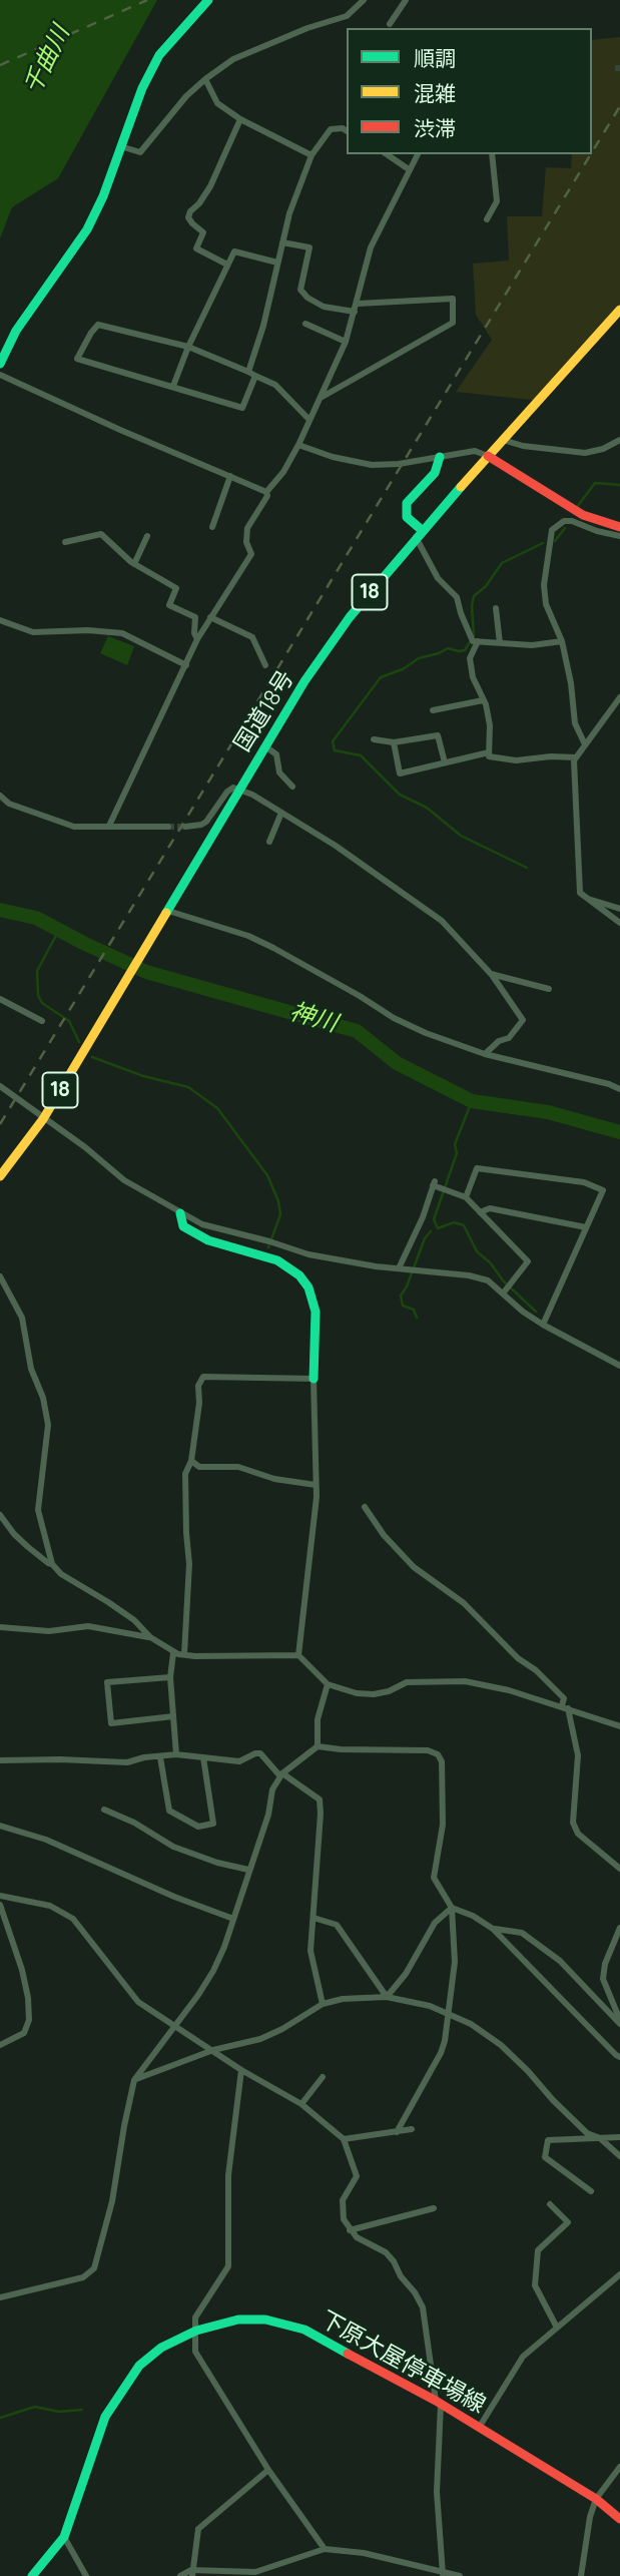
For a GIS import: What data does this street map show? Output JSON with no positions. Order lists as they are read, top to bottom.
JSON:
{
  "streets": {
    "main road": ["18", "国道18号", "下原大屋停車場線"]
  },
  "water": ["千曲川", "神川"],
  "legend": ["順調", "混雑", "渋滞"]
}
